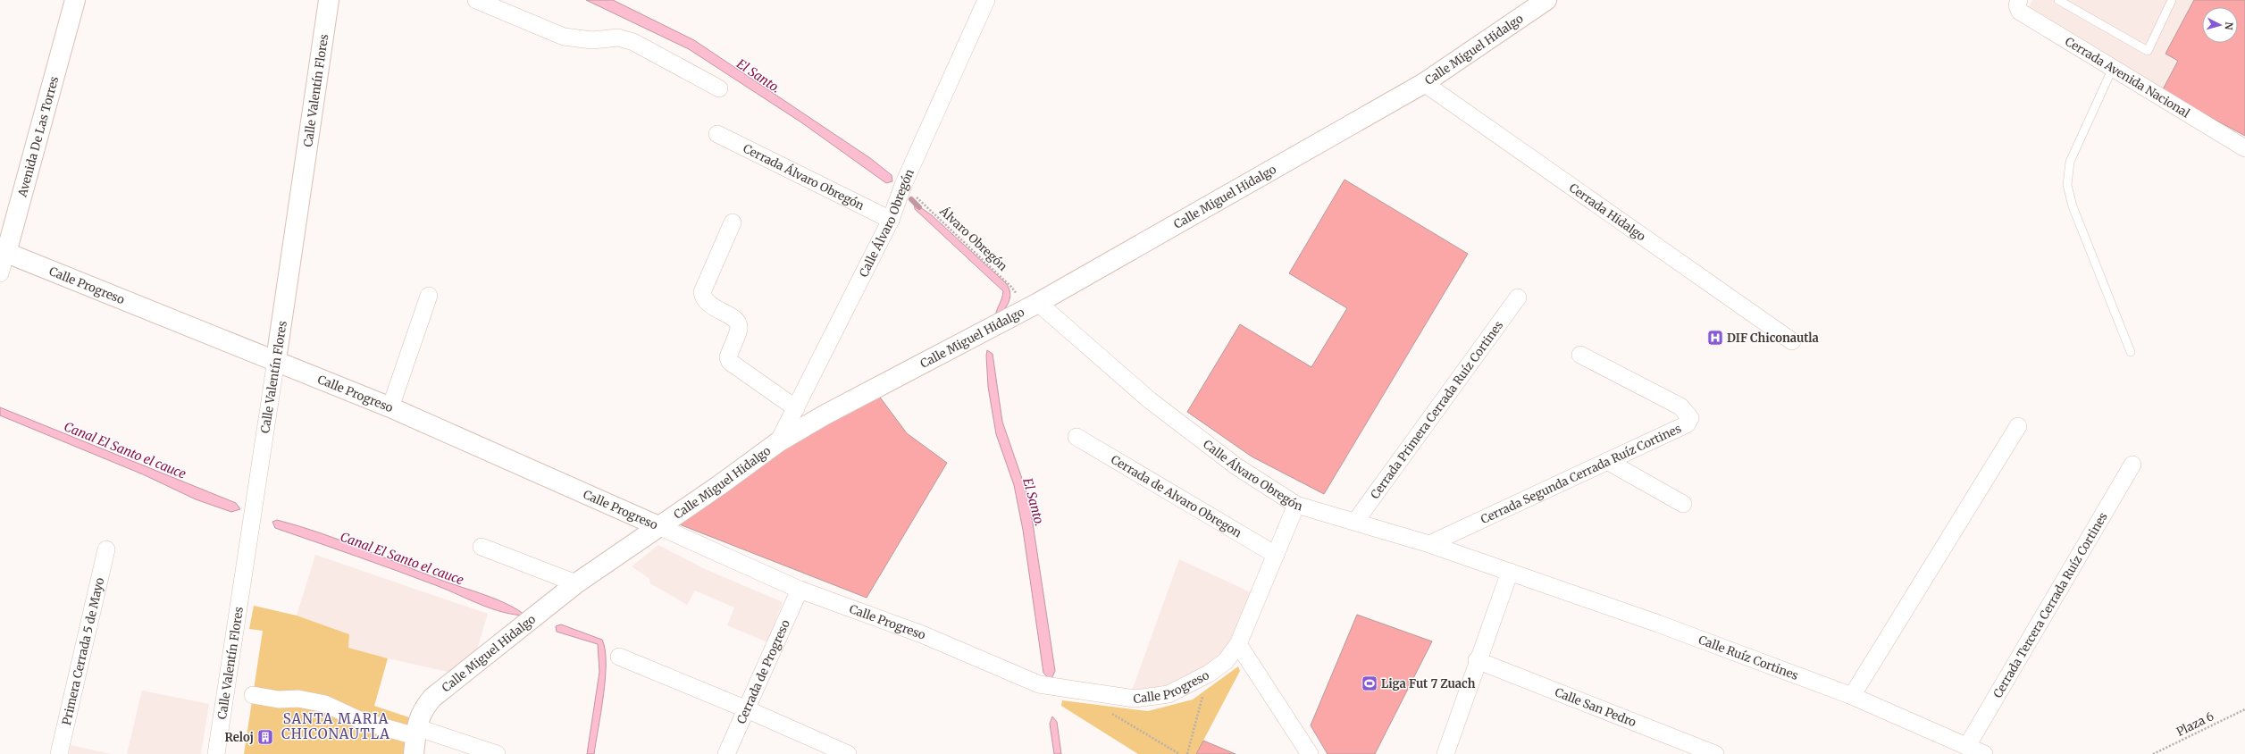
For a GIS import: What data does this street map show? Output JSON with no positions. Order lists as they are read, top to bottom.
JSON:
{
  "streets": {
    "street": [
      "Calle Miguel Hidalgo",
      "Cerrada Avenida Nacional",
      "Calle Valentín Flores",
      "Avenida De Las Torres",
      "Cerrada Álvaro Obregón",
      "Cerrada Hidalgo",
      "Calle Álvaro Obregón",
      "Calle Progreso",
      "Cerrada Primera Cerrada Ruíz Cortines",
      "Cerrada Segunda Cerrada Ruíz Cortines",
      "Cerrada de Alvaro Obregon",
      "Cerrada Tercera Cerrada Ruíz Cortines",
      "Primera Cerrada 5 de Mayo",
      "Calle Ruíz Cortines",
      "Cerrada de Progreso",
      "Calle San Pedro"
    ],
    "path": ["Álvaro Obregón", "Plaza 6"]
  },
  "crossings": [
    ["Calle Miguel Hidalgo", "Cerrada Hidalgo"],
    ["Calle Miguel Hidalgo", "Calle Álvaro Obregón"],
    ["Calle Miguel Hidalgo", "Álvaro Obregón"],
    ["Calle Miguel Hidalgo", "Calle Progreso"],
    ["Calle Valentín Flores", "Calle Progreso"],
    ["Avenida De Las Torres", "Calle Progreso"],
    ["Cerrada Álvaro Obregón", "Calle Álvaro Obregón"],
    ["Calle Álvaro Obregón", "Álvaro Obregón"],
    ["Calle Álvaro Obregón", "Calle Progreso"],
    ["Calle Álvaro Obregón", "Cerrada Primera Cerrada Ruíz Cortines"],
    ["Calle Álvaro Obregón", "Cerrada Segunda Cerrada Ruíz Cortines"],
    ["Calle Álvaro Obregón", "Calle Ruíz Cortines"],
    ["Calle Progreso", "Cerrada de Alvaro Obregon"],
    ["Calle Progreso", "Cerrada de Progreso"],
    ["Cerrada Tercera Cerrada Ruíz Cortines", "Calle Ruíz Cortines"]
  ],
  "districts": ["SANTA MARIA CHICONAUTLA"],
  "water": ["El Santo.", "Canal El Santo el cauce"],
  "places": {
    "hospital": ["DIF Chiconautla"],
    "sports": ["Liga Fut 7 Zuach"],
    "building": ["Reloj"]
  },
  "north": "right"
}
